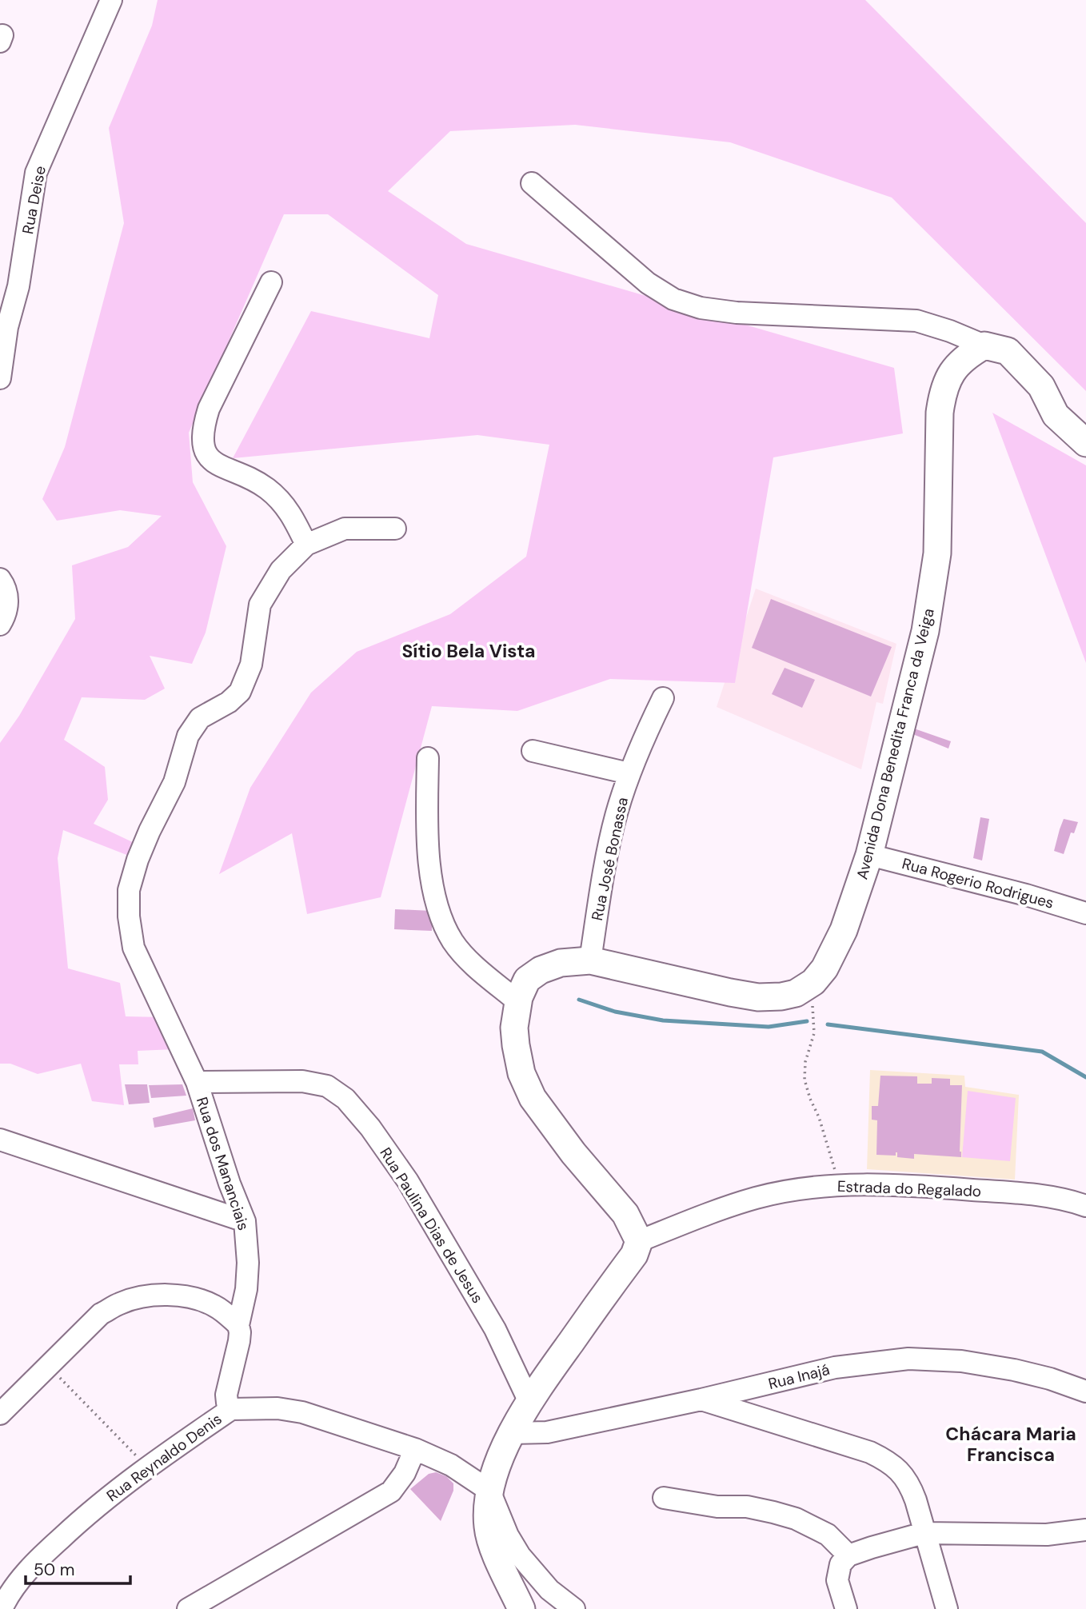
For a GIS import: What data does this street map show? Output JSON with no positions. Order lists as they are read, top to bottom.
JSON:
{
  "streets": {
    "main road": ["Avenida Dona Benedita Franca da Veiga"],
    "street": [
      "Rua Deise",
      "Rua José Bonassa",
      "Rua Rogerio Rodrigues",
      "Rua dos Mananciais",
      "Estrada do Regalado",
      "Rua Paulina Dias de Jesus",
      "Rua Inajá",
      "Rua Reynaldo Denis"
    ]
  },
  "crossings": [
    ["Avenida Dona Benedita Franca da Veiga", "Rua José Bonassa"],
    ["Avenida Dona Benedita Franca da Veiga", "Rua Rogerio Rodrigues"],
    ["Avenida Dona Benedita Franca da Veiga", "Estrada do Regalado"],
    ["Rua dos Mananciais", "Rua Paulina Dias de Jesus"],
    ["Rua dos Mananciais", "Rua Reynaldo Denis"]
  ],
  "districts": ["Sítio Bela Vista", "Chácara Maria Francisca"],
  "scale_bar": "50 m"
}
